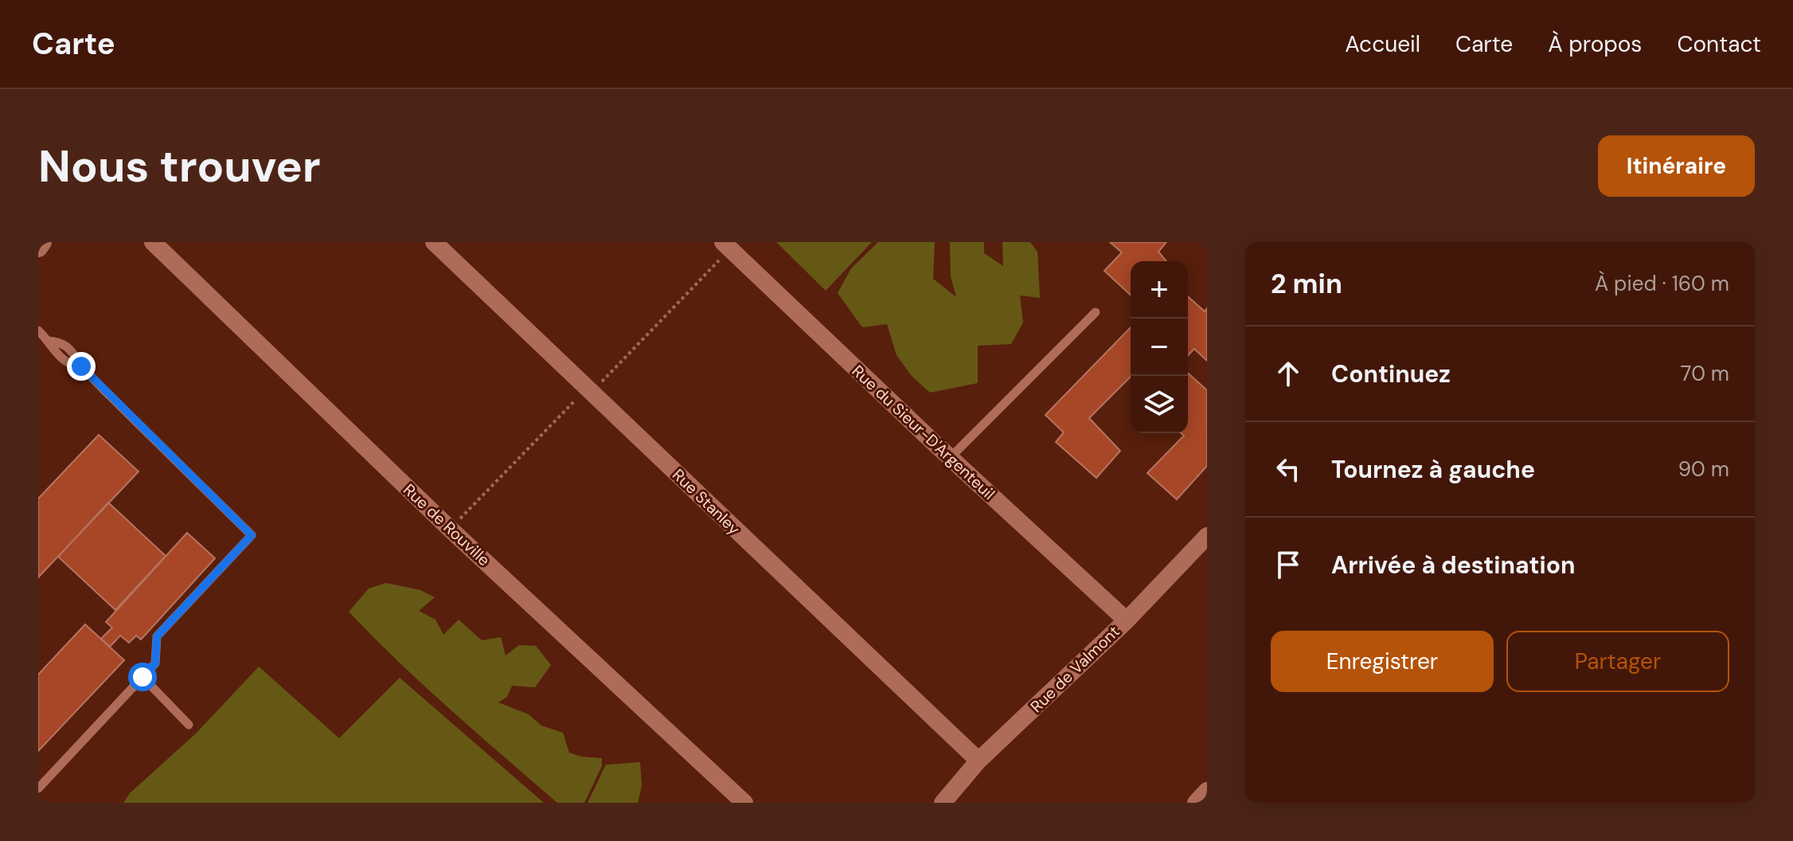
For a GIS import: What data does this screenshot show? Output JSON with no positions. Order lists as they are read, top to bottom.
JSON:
{
  "streets": {
    "street": [
      "Rue du Sieur-D'Argenteuil",
      "Rue Stanley",
      "Rue de Rouville",
      "Rue de Valmont"
    ]
  },
  "crossings": [
    ["Rue du Sieur-D'Argenteuil", "Rue de Valmont"],
    ["Rue Stanley", "Rue de Valmont"]
  ],
  "page": {
    "header": "Carte",
    "nav": [
      "Accueil",
      "Carte",
      "À propos",
      "Contact"
    ],
    "buttons": [
      "Itinéraire",
      ["Enregistrer", "Partager"]
    ],
    "title": "Nous trouver",
    "heading": ["2 min", "À pied · 160 m"],
    "map_buttons": ["+", "−"],
    "list": [
      ["Continuez", "70 m"],
      ["Tournez à gauche", "90 m"],
      "Arrivée à destination"
    ]
  }
}
